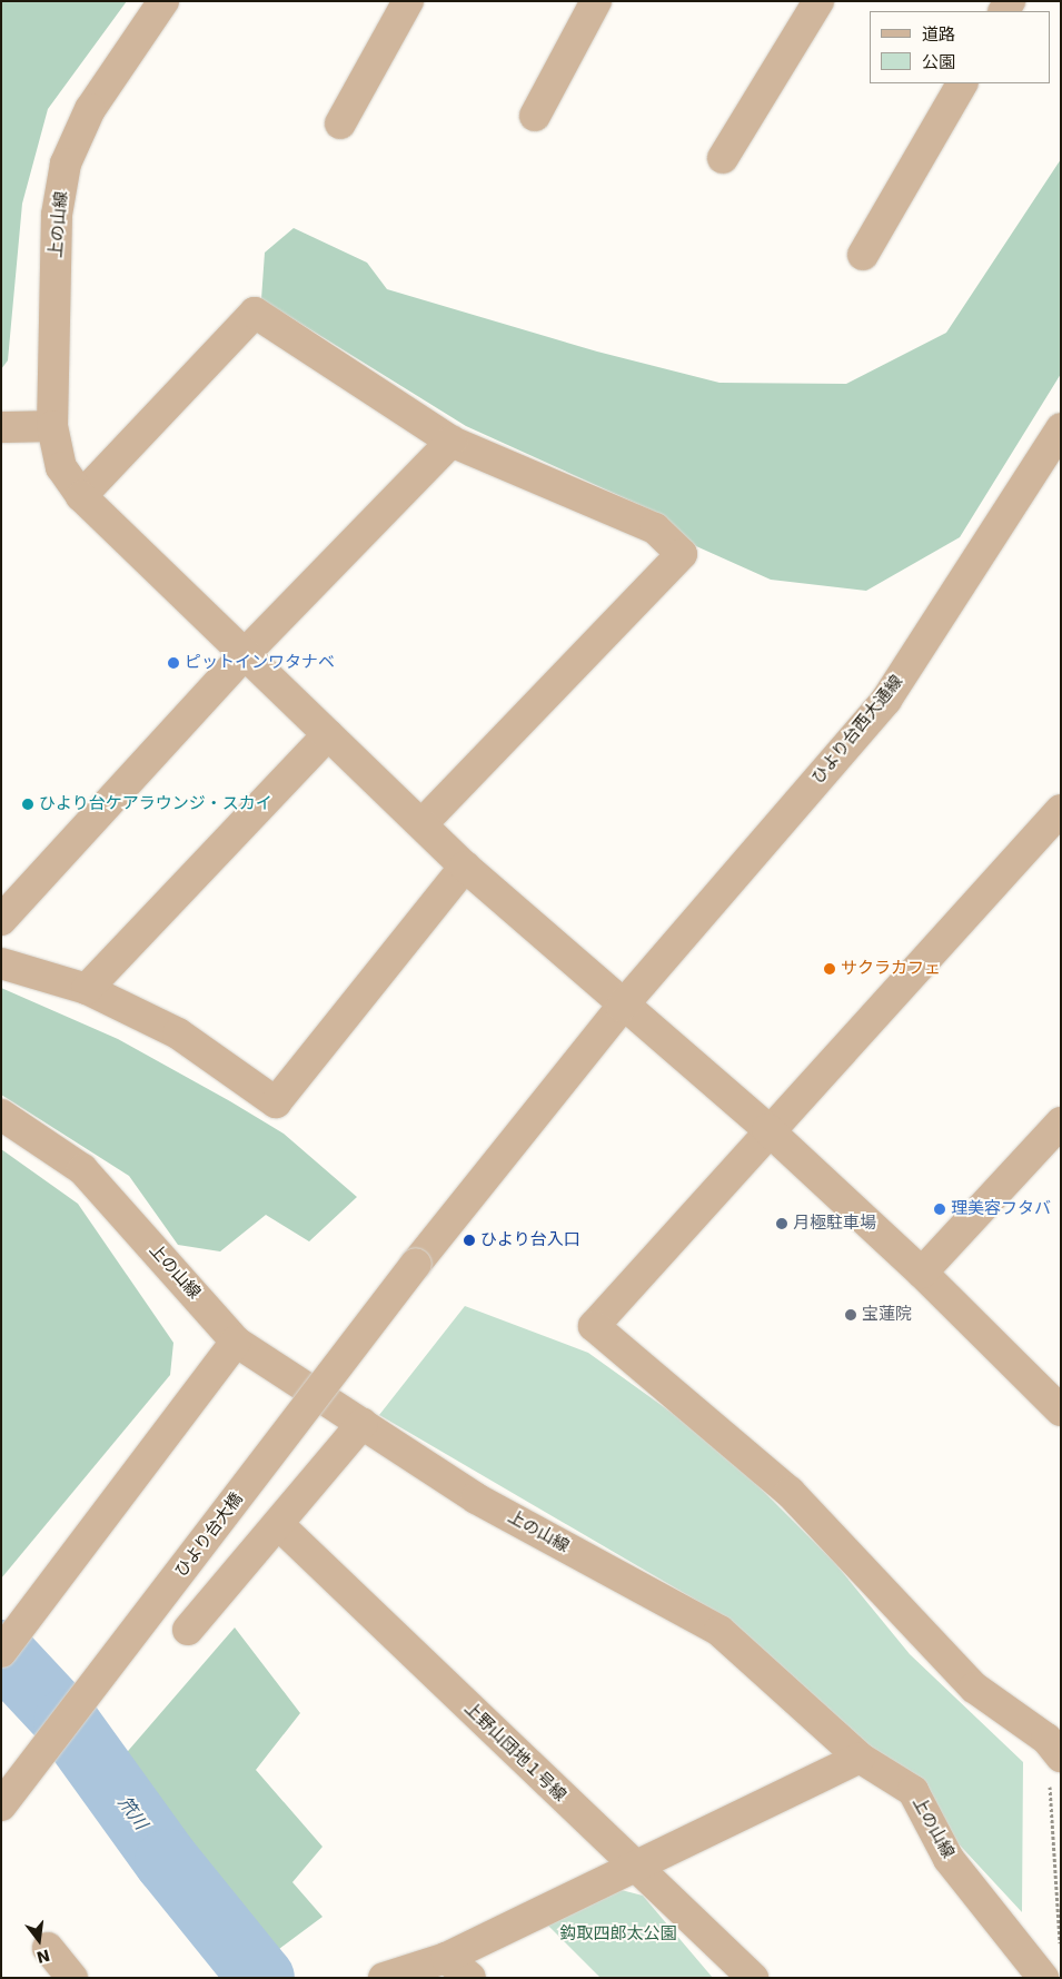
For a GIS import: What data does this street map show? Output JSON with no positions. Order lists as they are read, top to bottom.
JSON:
{
  "streets": {
    "street": [
      "上の山線",
      "ひより台西大通線",
      "ひより台大橋",
      "上野山団地１号線"
    ]
  },
  "crossings": [
    ["上の山線", "ひより台西大通線"],
    ["ひより台西大通線", "ひより台大橋"]
  ],
  "water": ["笊川"],
  "parks": ["鈎取四郎太公園"],
  "places": [
    "ピットインワタナベ",
    "ひより台ケアラウンジ・スカイ",
    "サクラカフェ",
    "理美容フタバ",
    "月極駐車場",
    "ひより台入口",
    "宝蓮院"
  ],
  "legend": ["道路", "公園"],
  "north": "bottom"
}
